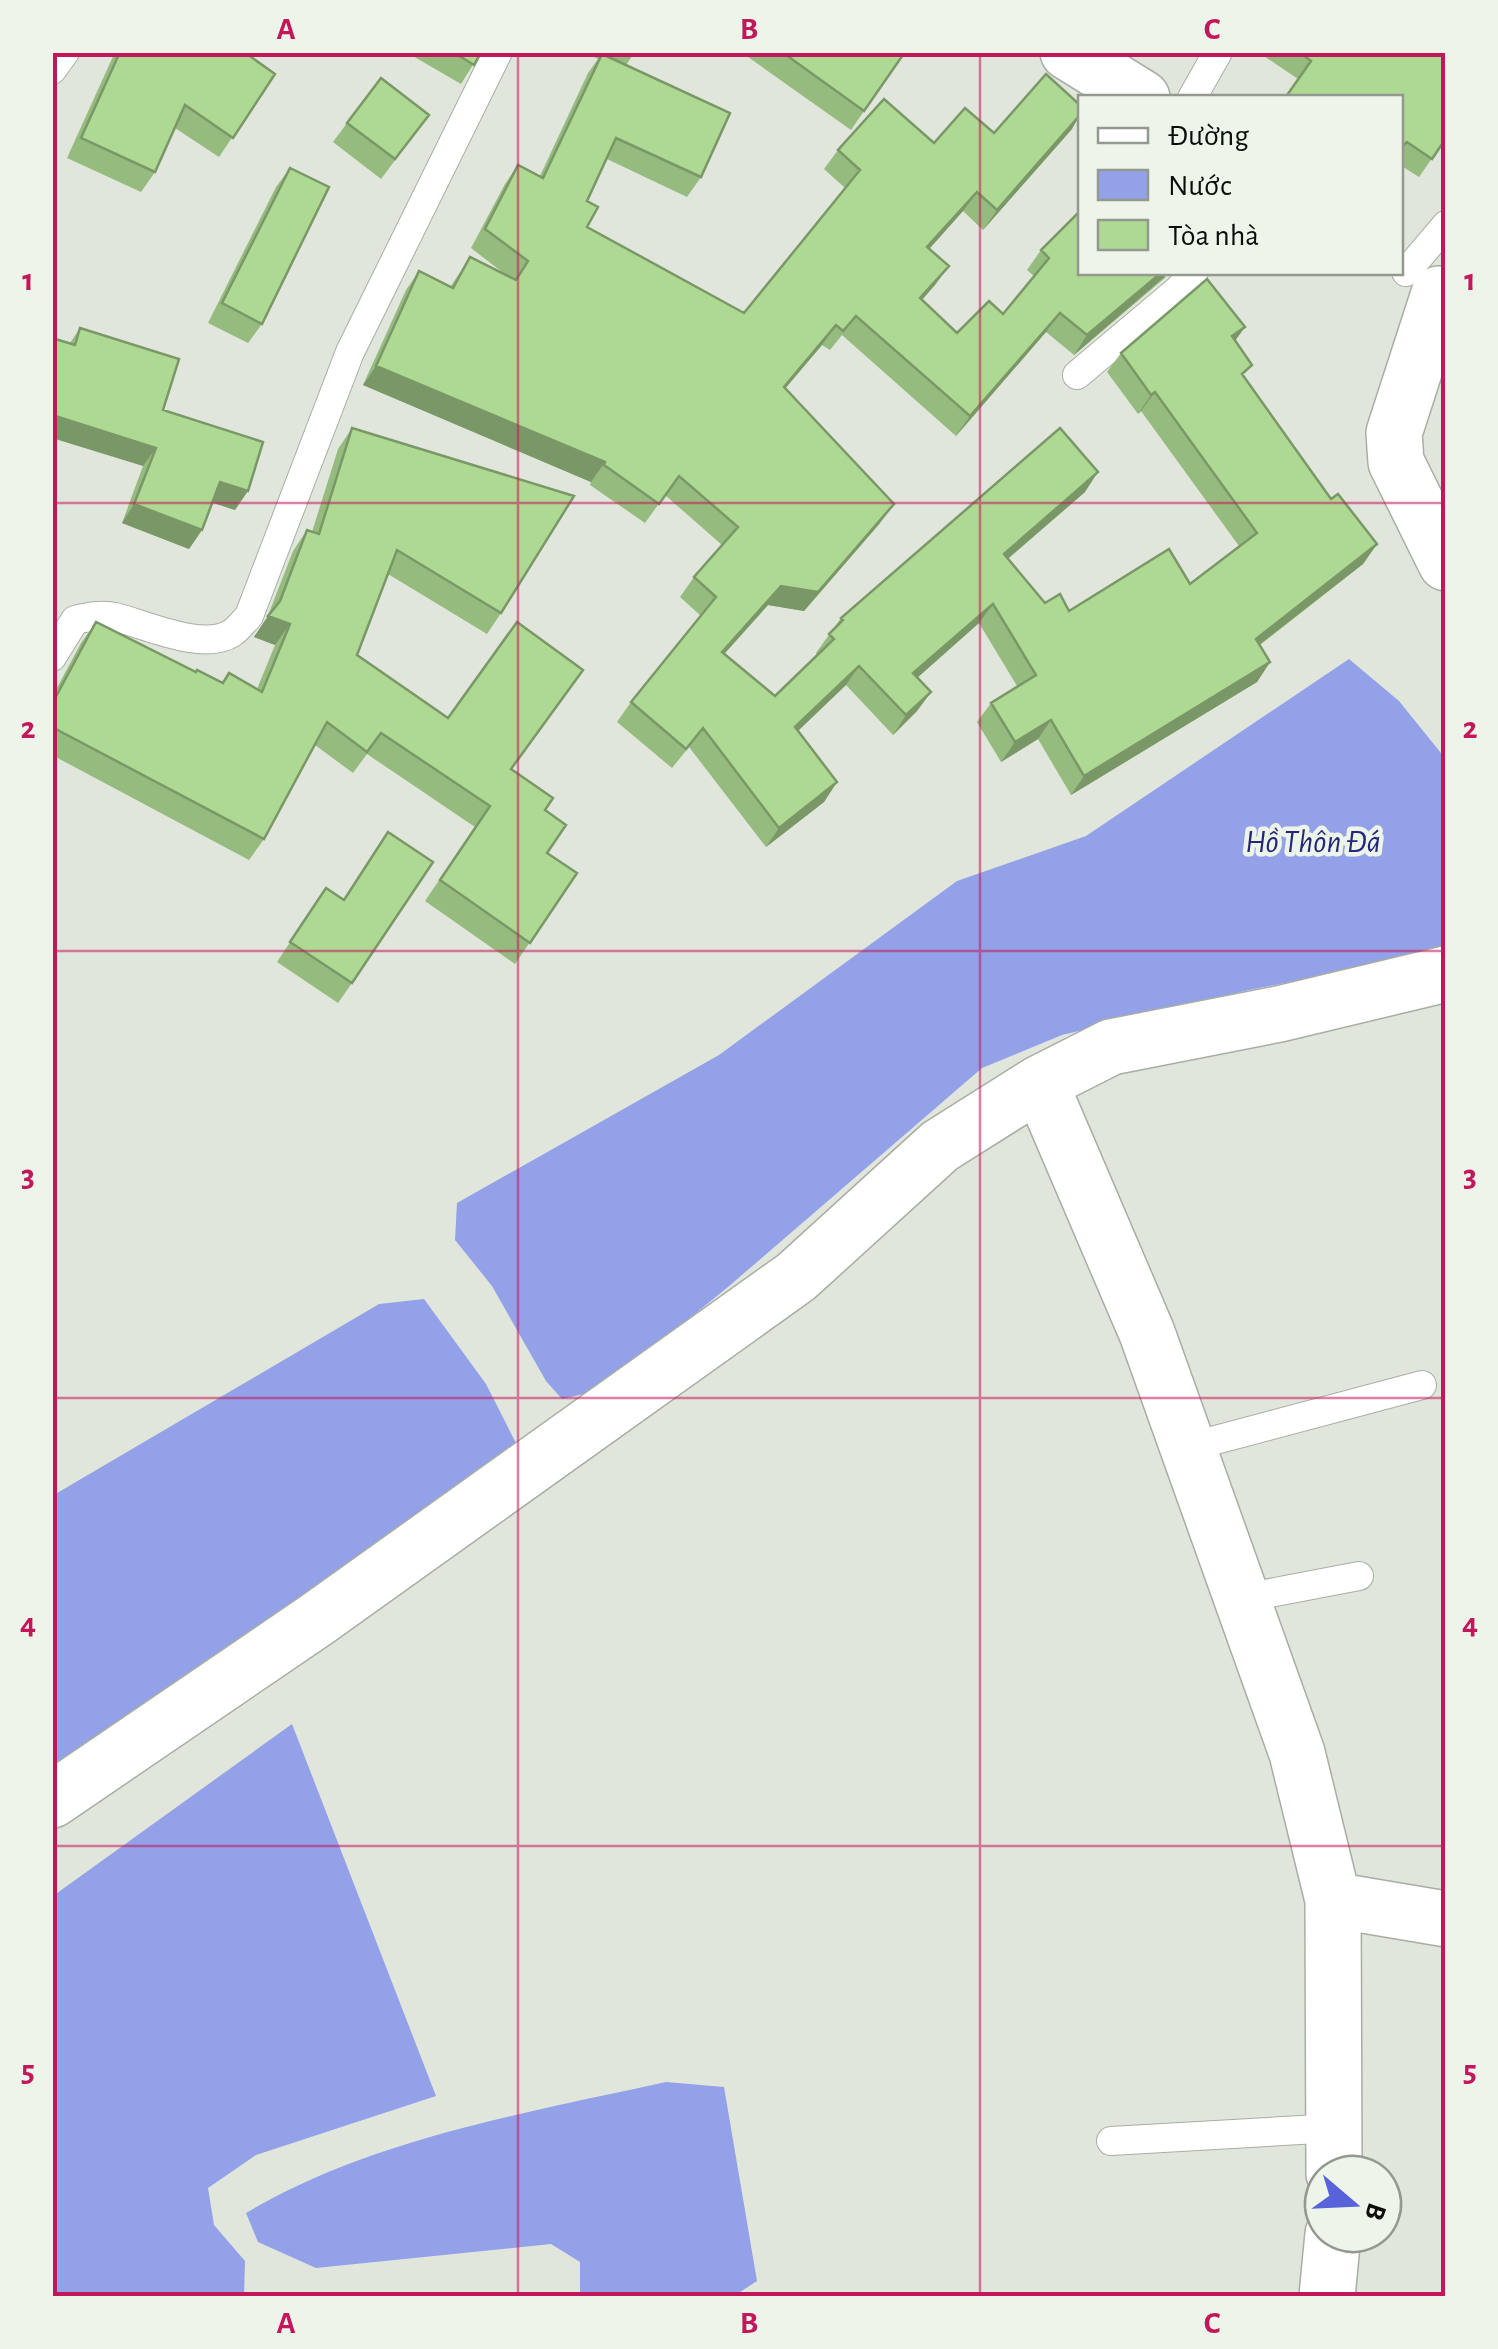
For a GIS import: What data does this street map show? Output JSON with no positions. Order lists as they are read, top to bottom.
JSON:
{
  "water": ["Hồ Thôn Đá"],
  "legend": ["Đường", "Nước", "Tòa nhà"],
  "north": "right",
  "grid": {
    "columns": ["A", "B", "C"],
    "rows": [
      "1",
      "2",
      "3",
      "4",
      "5"
    ]
  }
}
